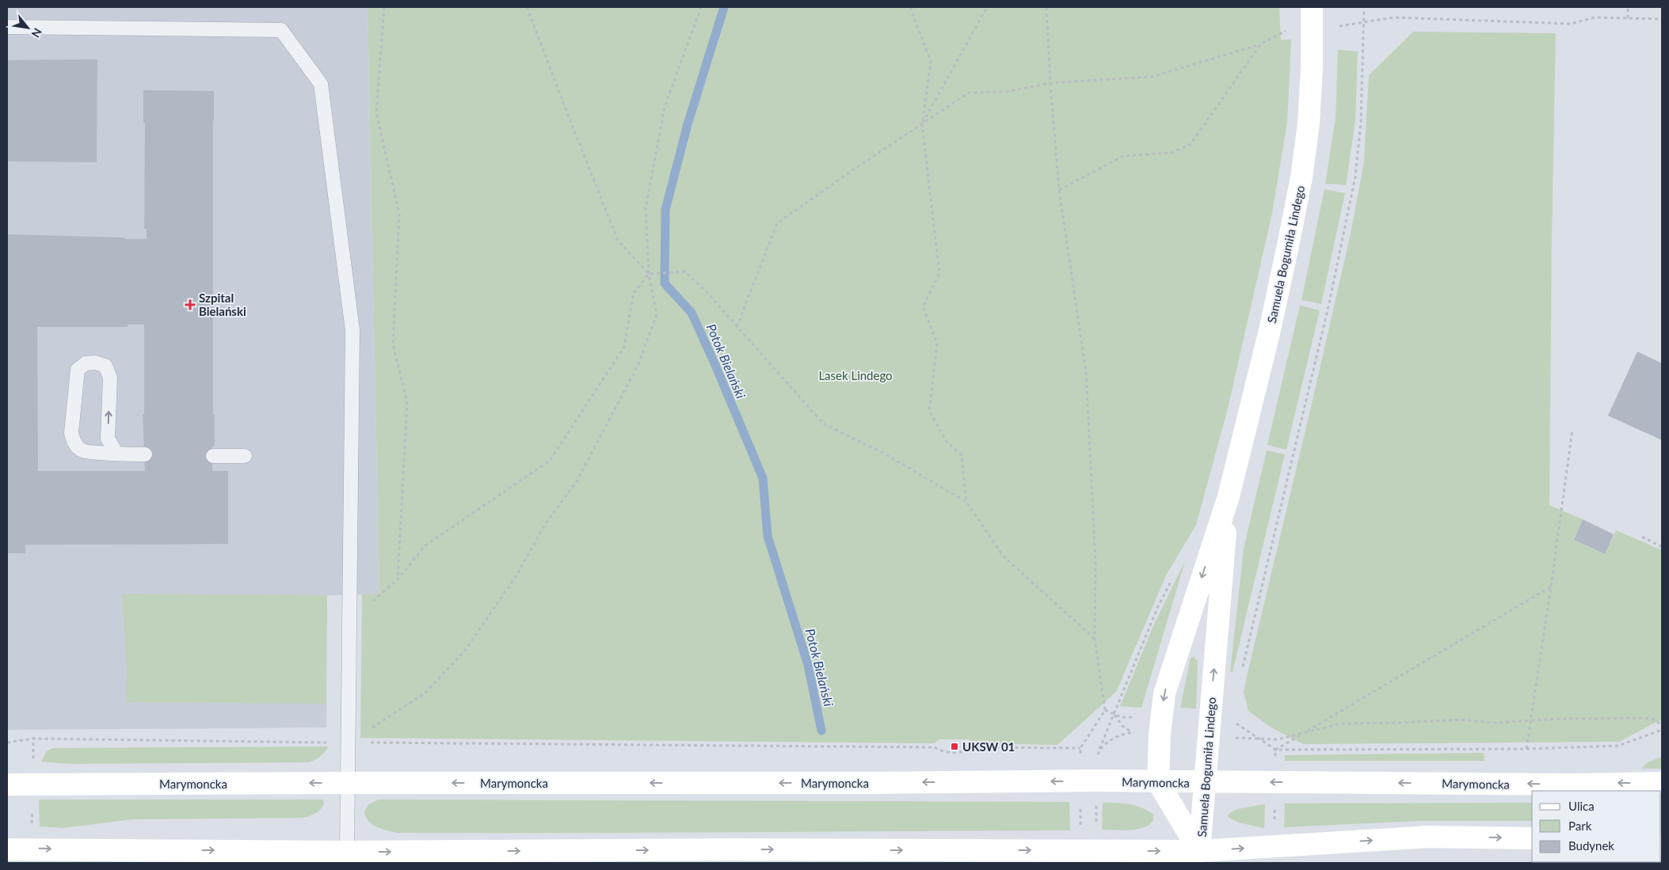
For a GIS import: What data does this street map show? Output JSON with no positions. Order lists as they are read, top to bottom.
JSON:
{
  "streets": {
    "main road": ["Samuela Bogumiła Lindego", "Marymoncka"]
  },
  "crossings": [
    ["Samuela Bogumiła Lindego", "Marymoncka"]
  ],
  "water": ["Potok Bielański"],
  "parks": ["Lasek Lindego"],
  "places": {
    "health": ["Szpital Bielański"],
    "transit": ["UKSW 01"]
  },
  "legend": ["Ulica", "Park", "Budynek"],
  "north": "bottom right"
}
